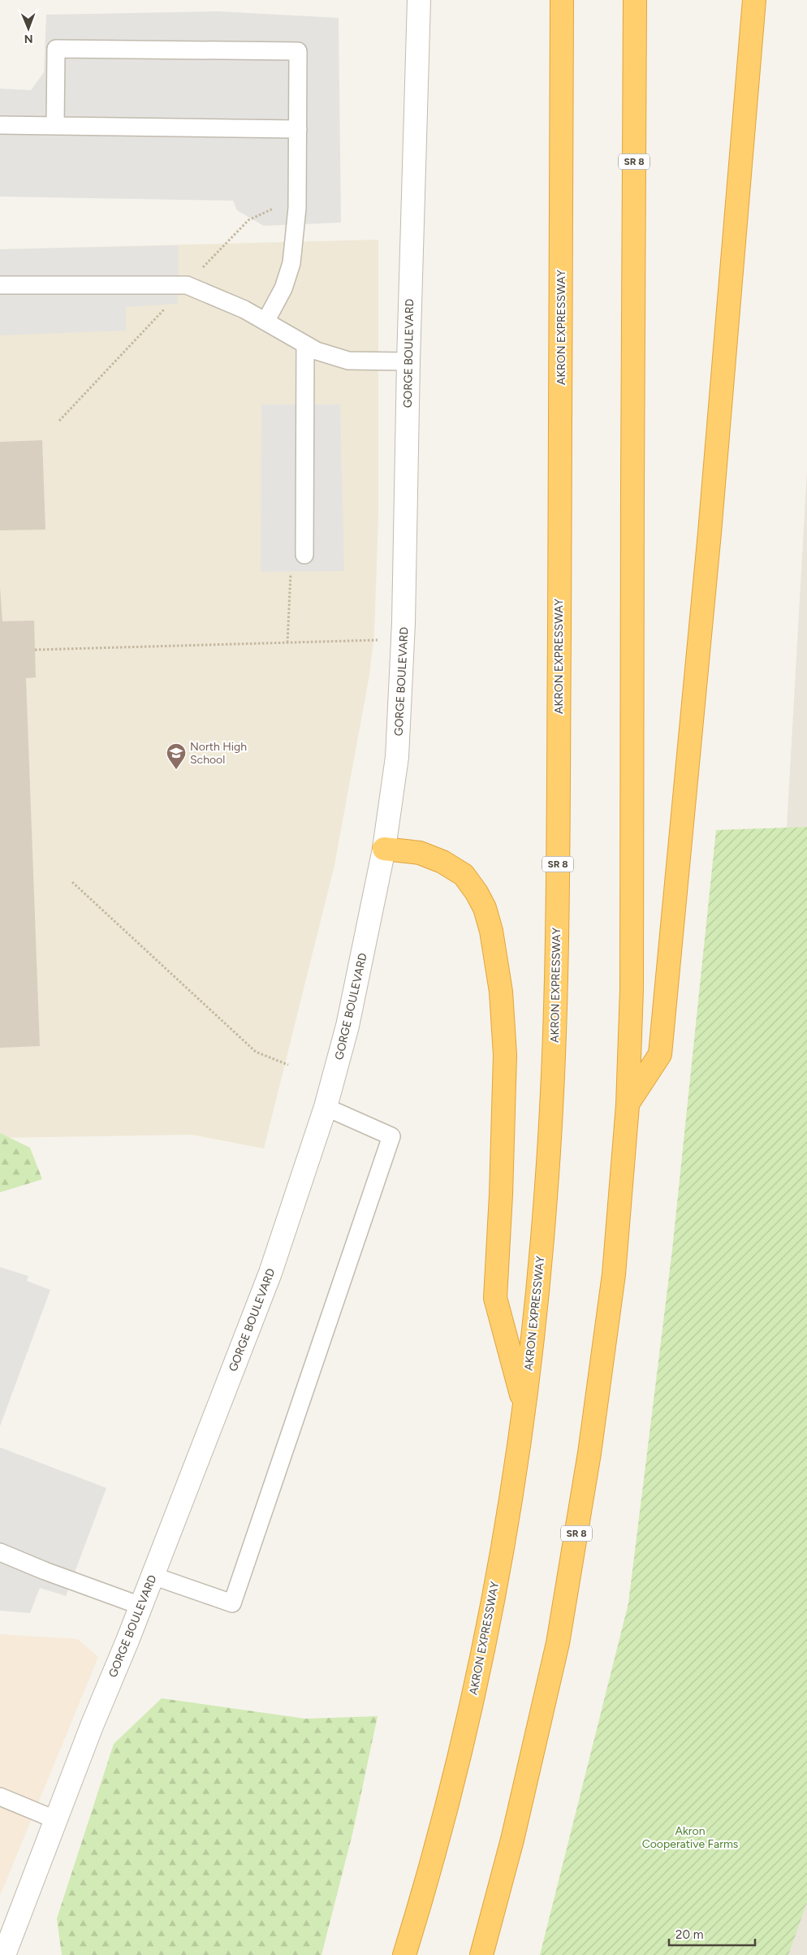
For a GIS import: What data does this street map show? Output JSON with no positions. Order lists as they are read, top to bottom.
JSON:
{
  "streets": {
    "highway": ["SR 8", "AKRON EXPRESSWAY"],
    "street": ["GORGE BOULEVARD"]
  },
  "parks": ["Akron Cooperative Farms"],
  "places": {
    "school or university": ["North High School"]
  },
  "scale_bar": "20 m",
  "north": "bottom"
}
